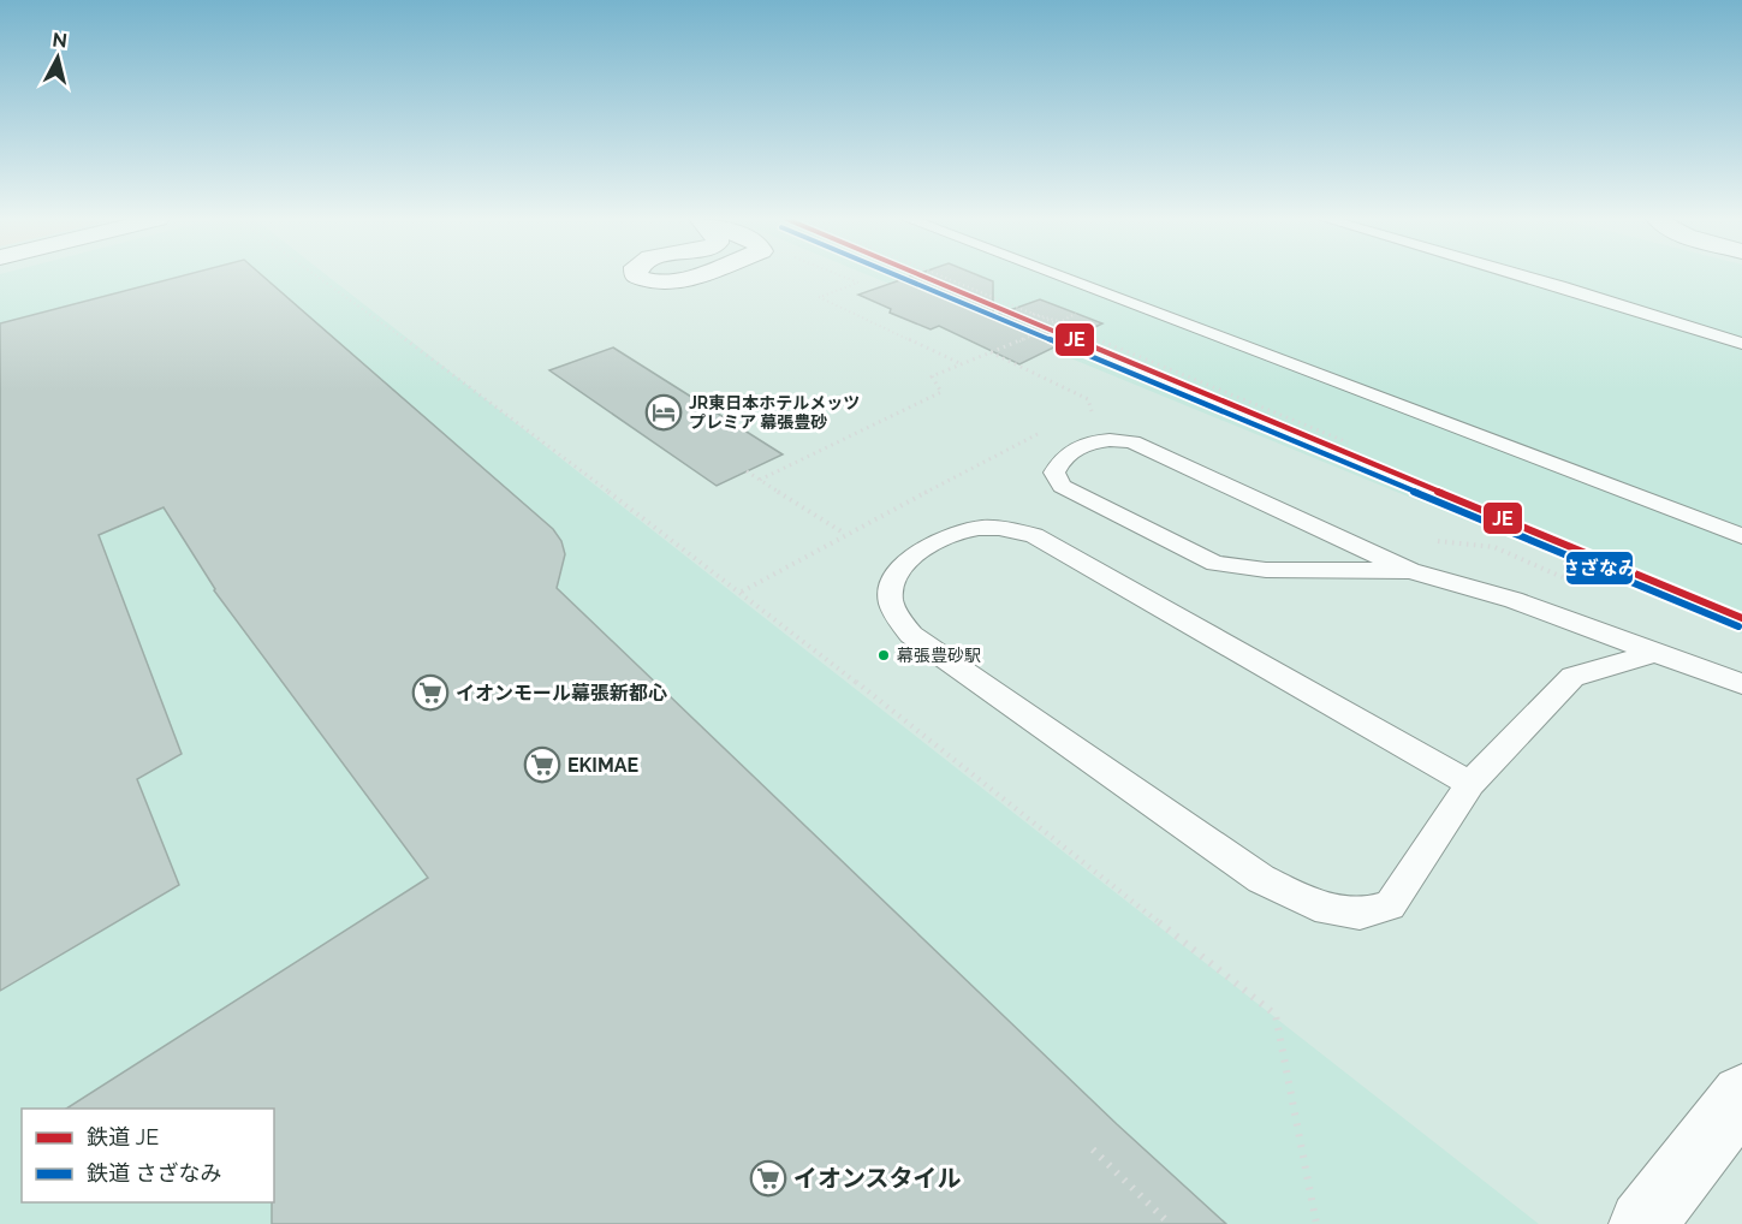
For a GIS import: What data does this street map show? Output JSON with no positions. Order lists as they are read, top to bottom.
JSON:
{
  "places": {
    "hotel": ["JR東日本ホテルメッツ プレミア 幕張豊砂"],
    "other": ["幕張豊砂駅"],
    "supermarket": ["イオンモール幕張新都心", "EKIMAE", "イオンスタイル"]
  },
  "lines": ["rail line JE", "rail line さざなみ"],
  "legend": ["鉄道 JE", "鉄道 さざなみ"],
  "north": "top"
}
